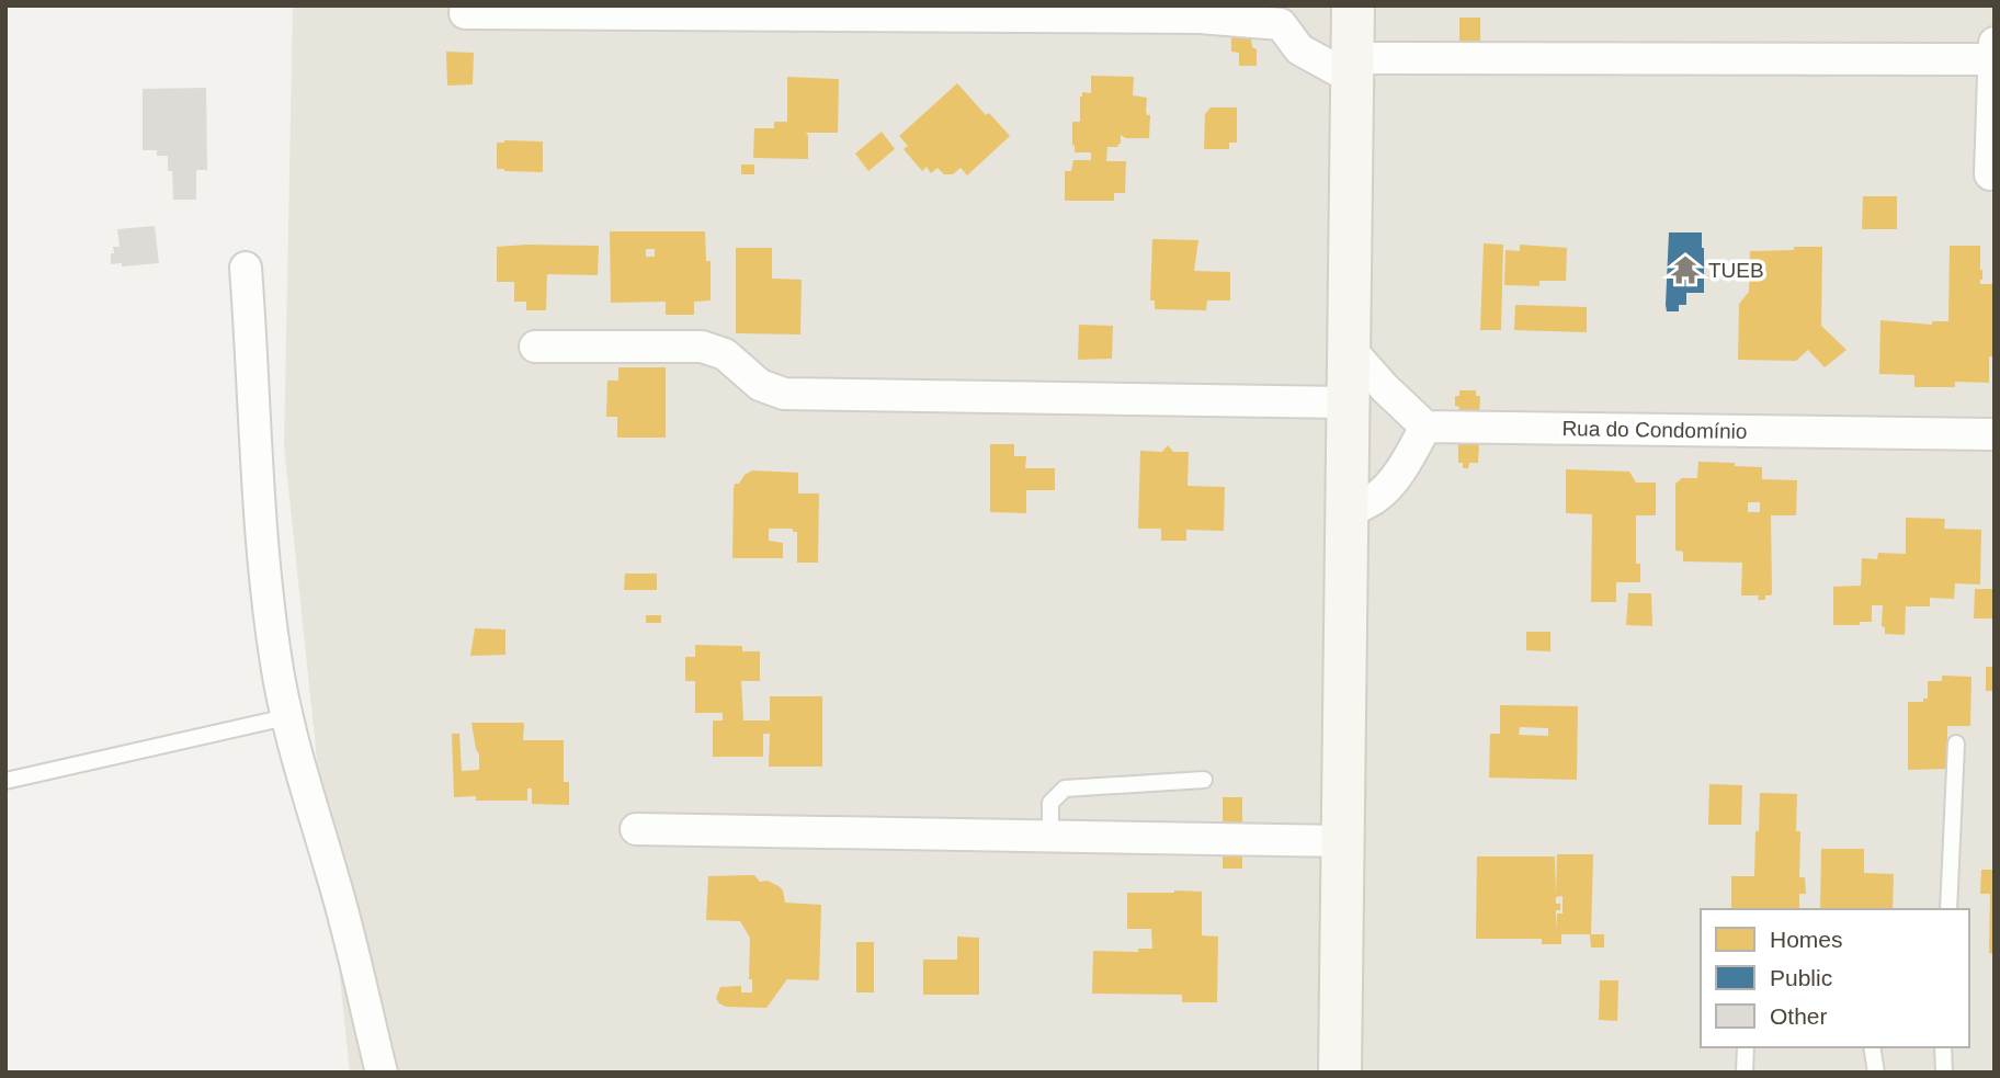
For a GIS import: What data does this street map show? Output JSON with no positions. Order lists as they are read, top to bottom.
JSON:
{
  "streets": {
    "street": ["Rua do Condomínio"]
  },
  "places": {
    "temple": ["TUEB"]
  },
  "legend": ["Homes", "Public", "Other"]
}
